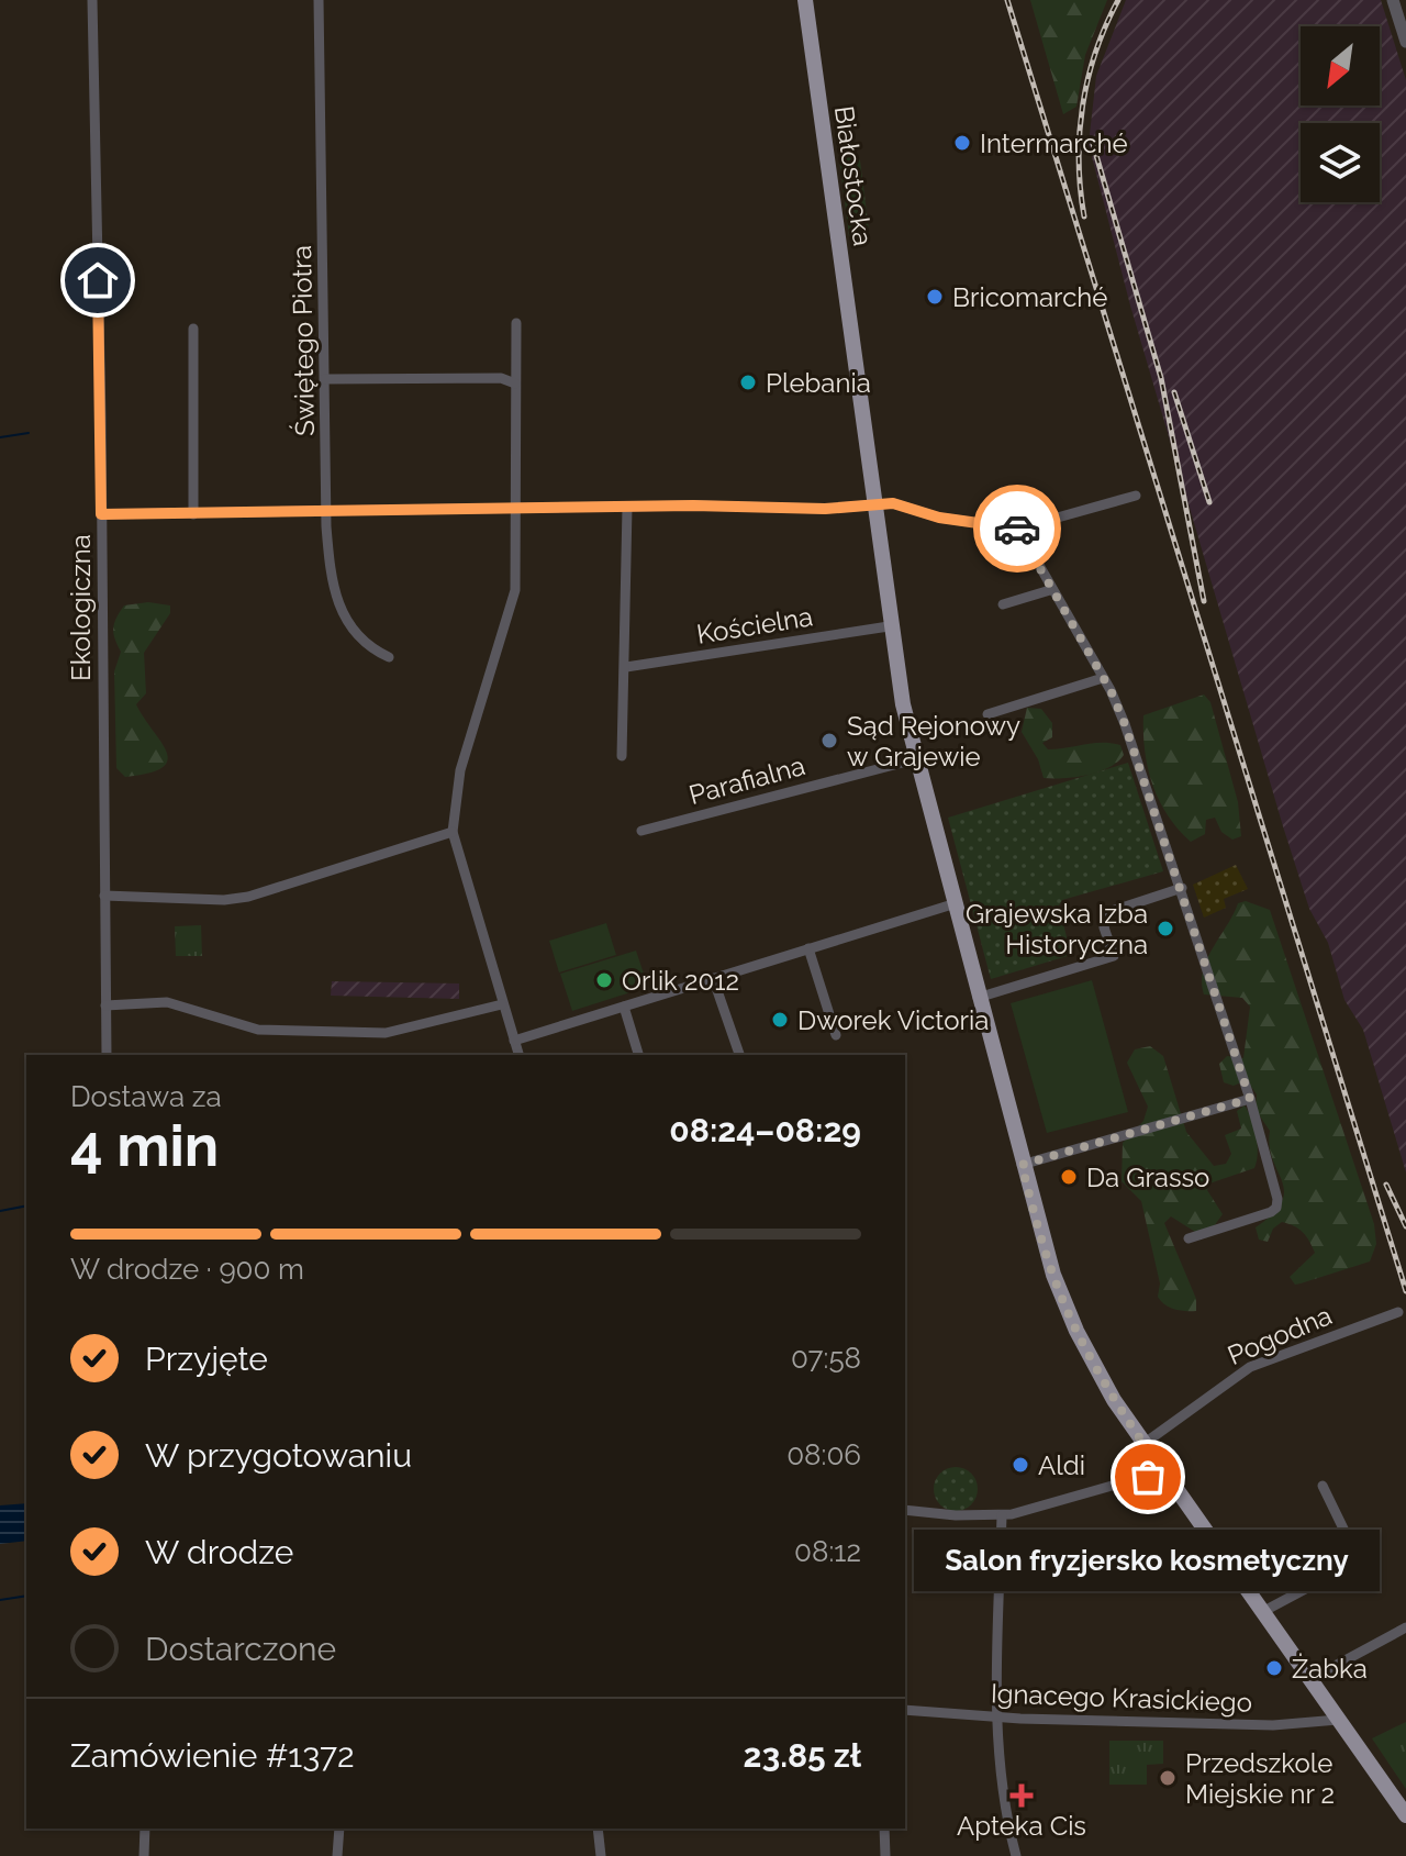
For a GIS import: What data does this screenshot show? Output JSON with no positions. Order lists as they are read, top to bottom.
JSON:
{
  "streets": {
    "main road": ["Białostocka"],
    "street": [
      "Świętego Piotra",
      "Ekologiczna",
      "Kościelna",
      "Parafialna",
      "Pogodna",
      "Ignacego Krasickiego"
    ]
  },
  "crossings": [
    ["Białostocka", "Kościelna"],
    ["Białostocka", "Parafialna"],
    ["Białostocka", "Pogodna"],
    ["Białostocka", "Ignacego Krasickiego"]
  ],
  "places": {
    "other": [
      "Intermarché",
      "Bricomarché",
      "Plebania",
      "Sąd Rejonowy w Grajewie",
      "Grajewska Izba Historyczna",
      "Orlik 2012",
      "Dworek Victoria",
      "Da Grasso",
      "Aldi",
      "Salon fryzjersko kosmetyczny",
      "Żabka",
      "Przedszkole Miejskie nr 2"
    ],
    "health": ["Apteka Cis"]
  },
  "north": "bottom left",
  "page": {
    "heading": ["4 min", "Dostawa za", "08:24–08:29"],
    "panel": ["Zamówienie #1372", "23.85 zł"],
    "bar": "W drodze · 900 m",
    "list": [
      ["Przyjęte", "07:58"],
      ["W przygotowaniu", "08:06"],
      ["W drodze", "08:12"],
      "Dostarczone"
    ],
    "bubble": "Salon fryzjersko kosmetyczny"
  }
}
